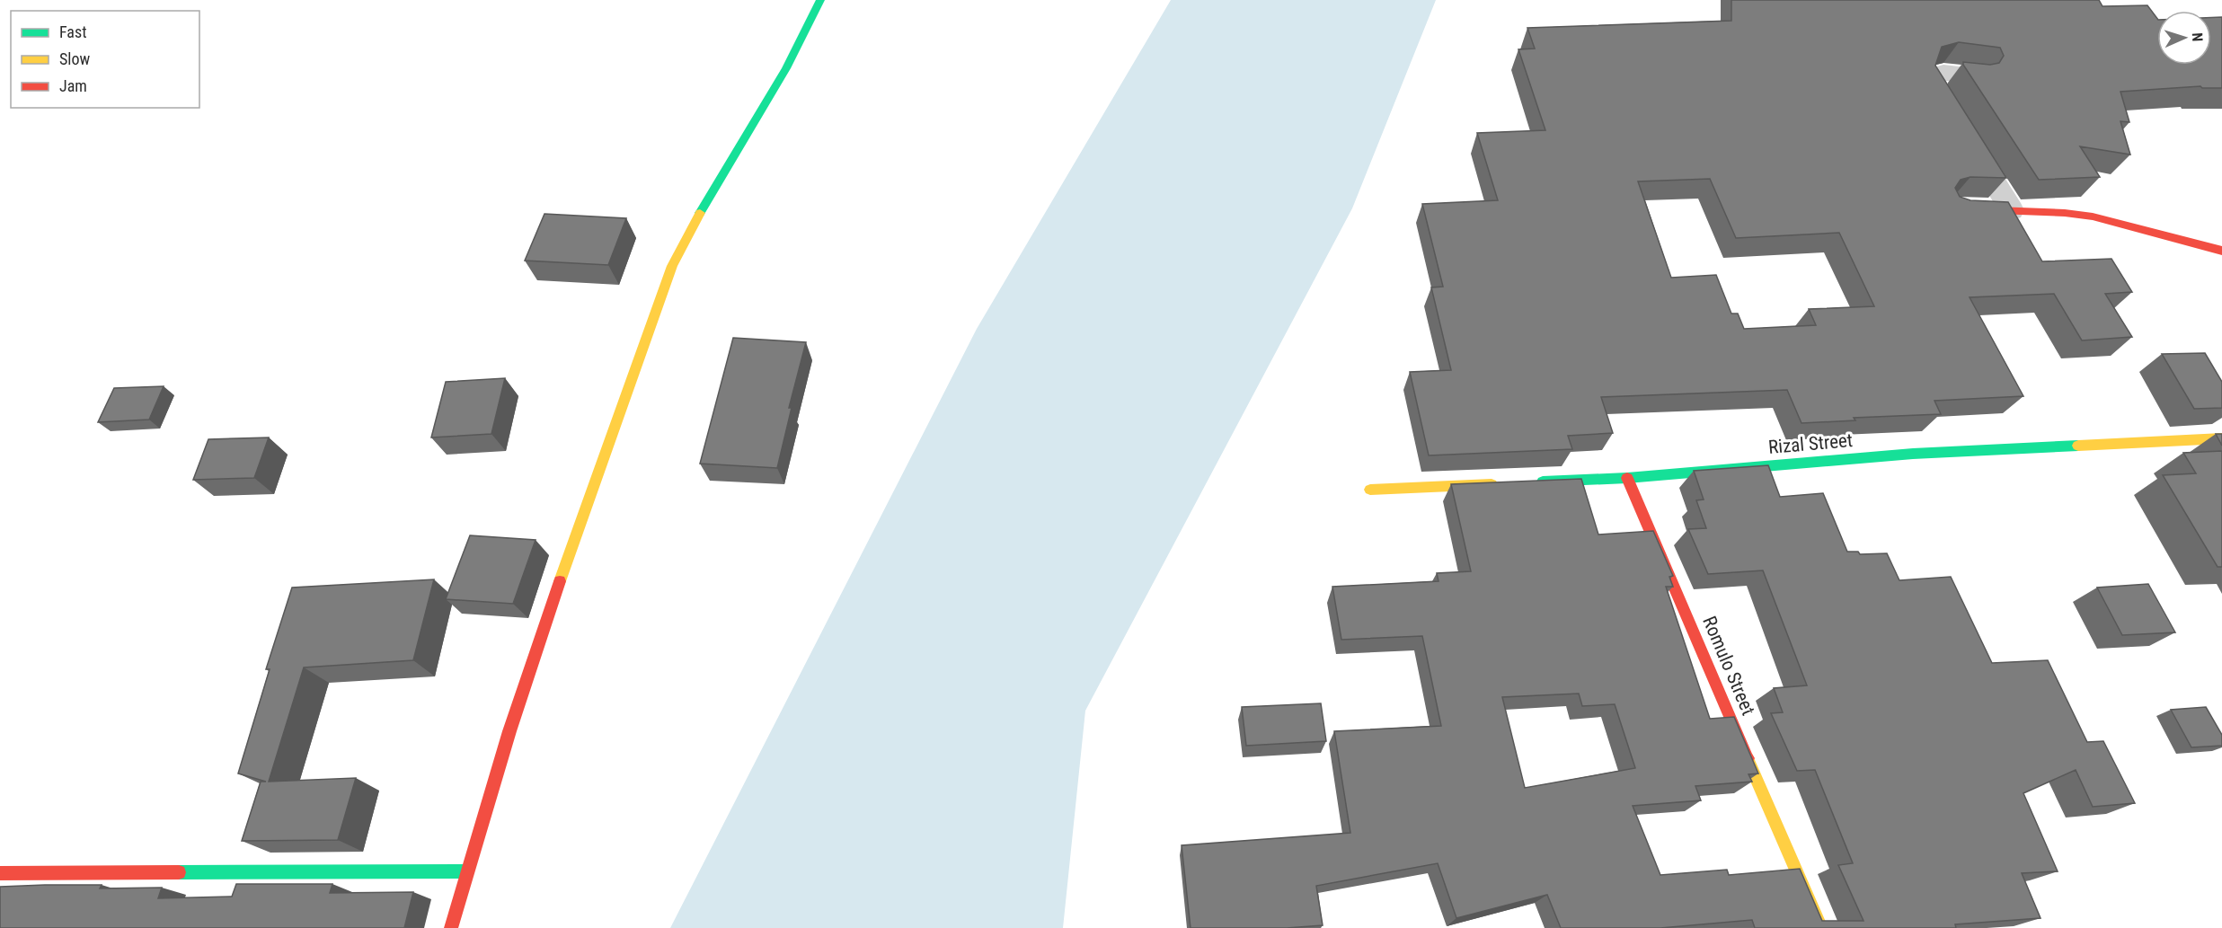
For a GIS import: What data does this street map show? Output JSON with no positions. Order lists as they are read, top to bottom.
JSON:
{
  "streets": {
    "street": ["Rizal Street", "Romulo Street"]
  },
  "crossings": [
    ["Rizal Street", "Romulo Street"]
  ],
  "legend": ["Fast", "Slow", "Jam"],
  "north": "right"
}
